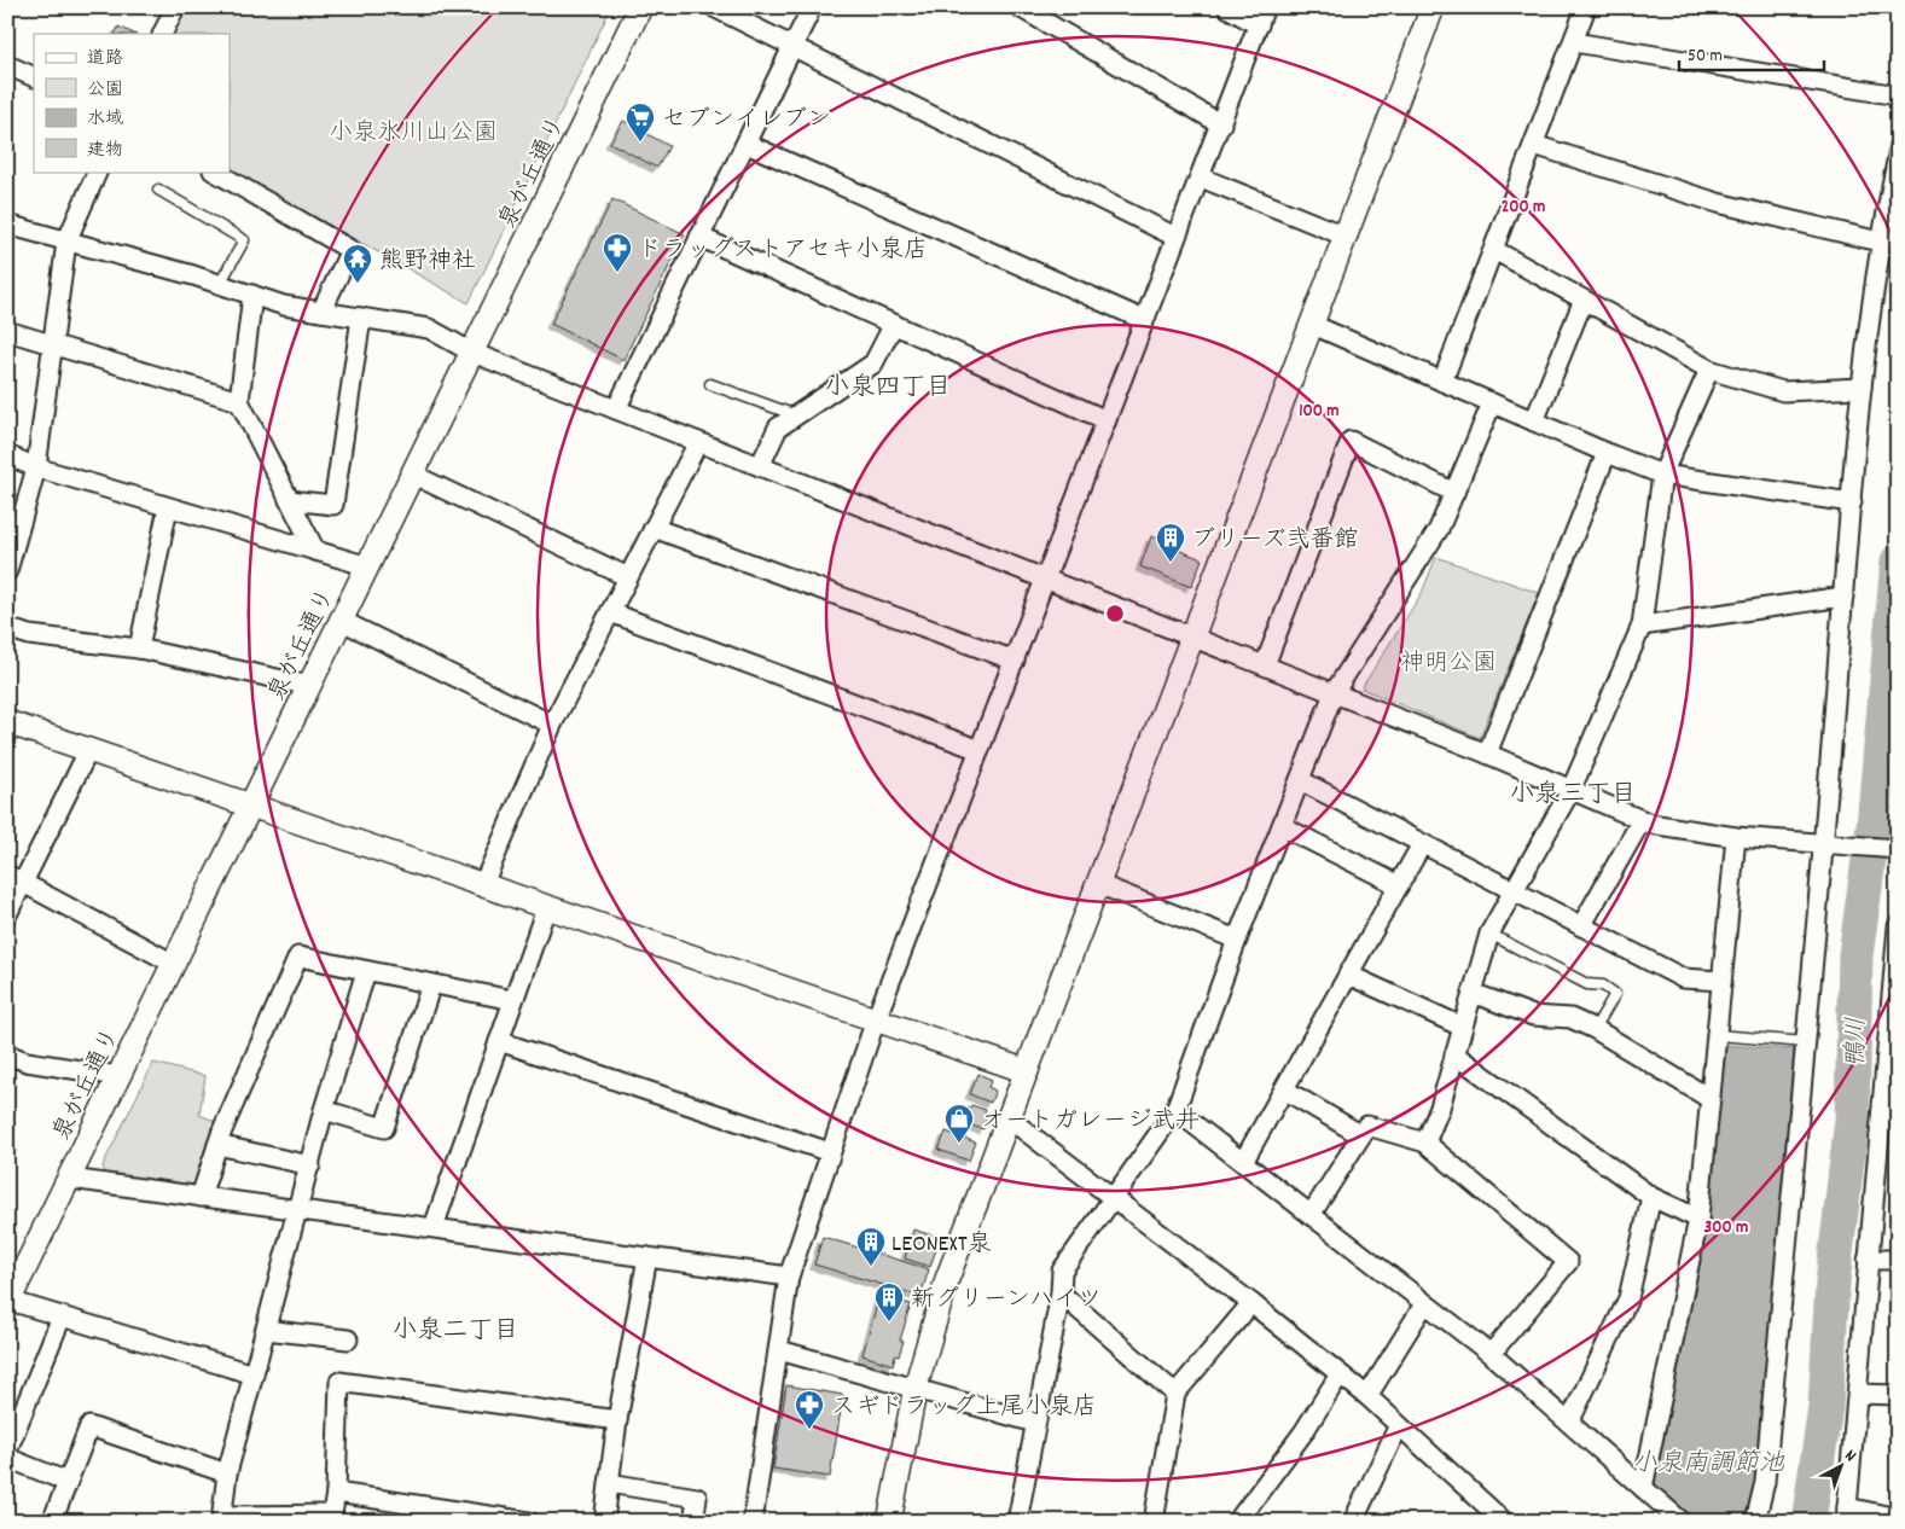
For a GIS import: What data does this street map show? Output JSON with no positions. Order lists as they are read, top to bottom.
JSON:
{
  "streets": {
    "street": ["泉が丘通り"]
  },
  "districts": ["小泉四丁目", "小泉三丁目", "小泉二丁目"],
  "water": ["鴨川", "小泉南調節池"],
  "parks": ["小泉氷川山公園", "神明公園"],
  "places": {
    "supermarket": ["セブンイレブン"],
    "pharmacy": ["ドラッグストアセキ小泉店", "スギドラッグ上尾小泉店"],
    "temple": ["熊野神社"],
    "building": ["ブリーズ弐番館", "LEONEXT泉", "新グリーンハイツ"],
    "shop": ["オートガレージ武井"]
  },
  "legend": [
    "道路",
    "公園",
    "水域",
    "建物"
  ],
  "scale_bar": "50 m",
  "north": "top right",
  "rings": ["200 m", "100 m", "300 m"]
}
